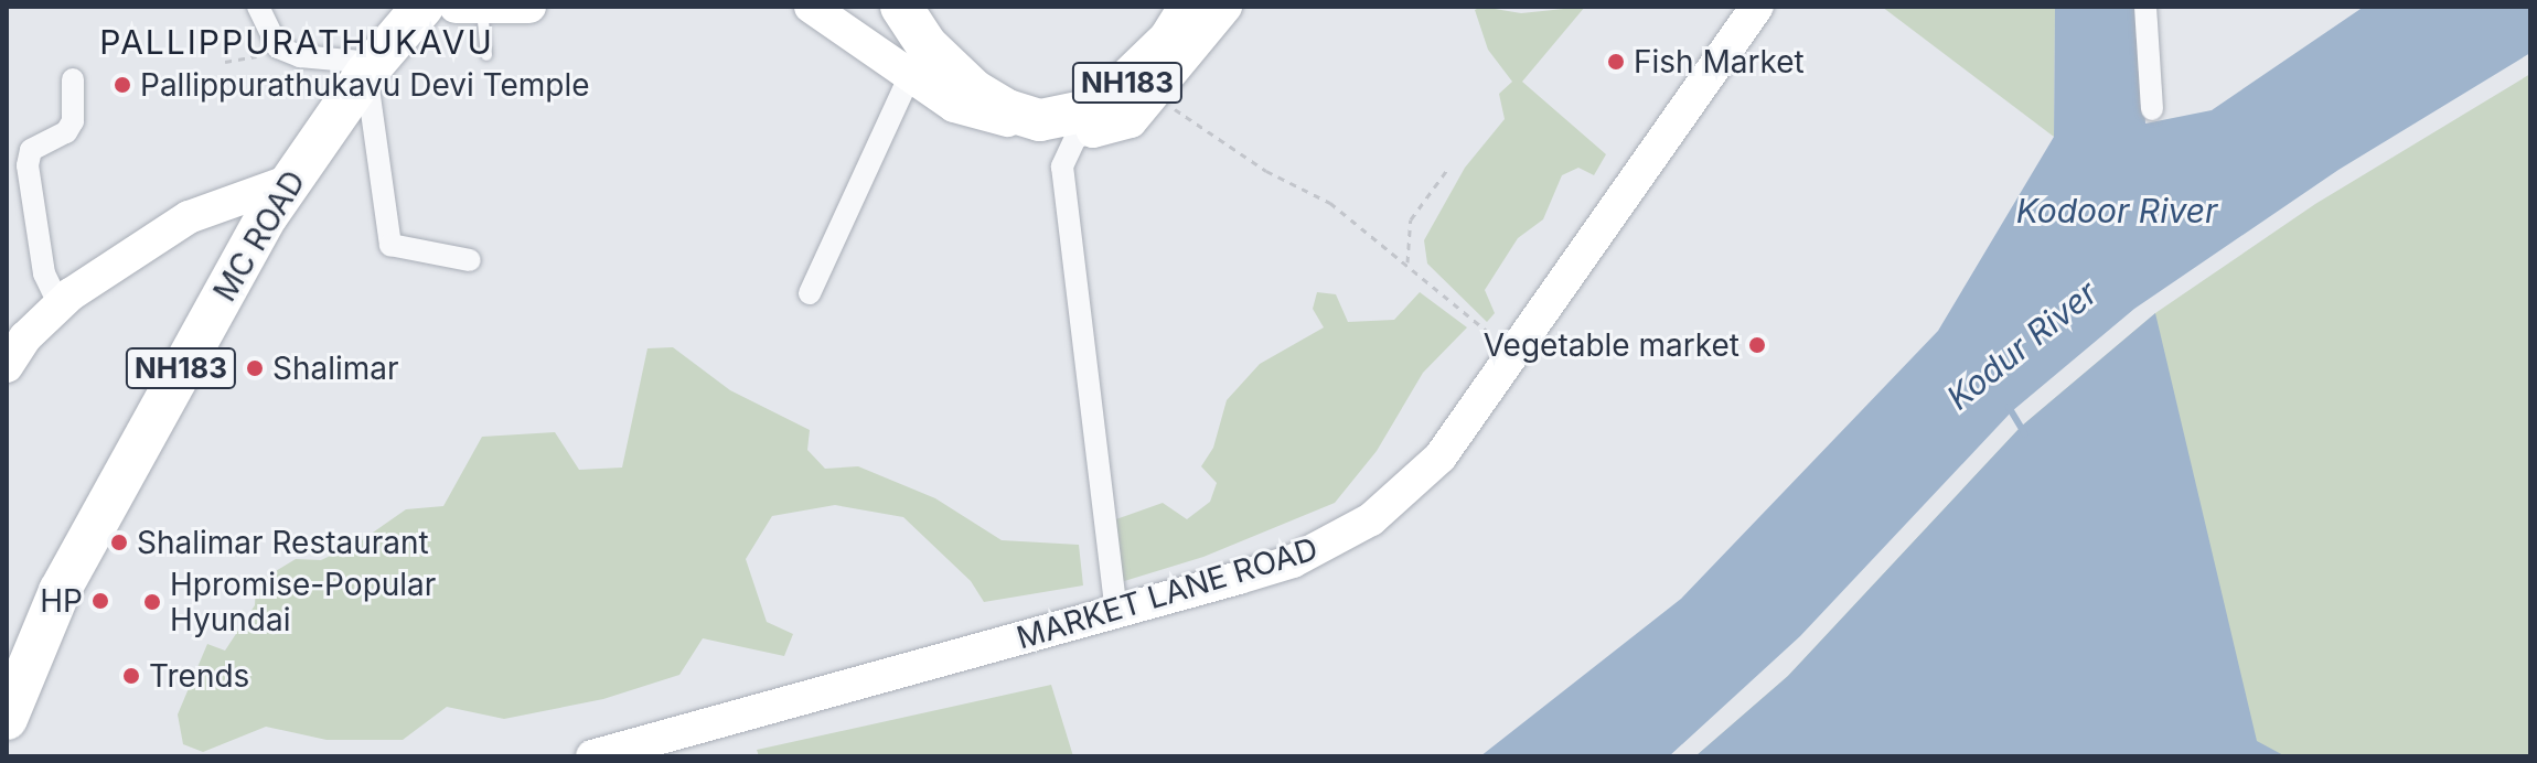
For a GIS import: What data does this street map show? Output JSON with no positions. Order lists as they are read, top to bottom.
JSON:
{
  "streets": {
    "highway": ["NH183", "MC ROAD"],
    "main road": ["MARKET LANE ROAD"]
  },
  "districts": ["PALLIPPURATHUKAVU"],
  "water": ["Kodoor River", "Kodur River"],
  "places": [
    "Fish Market",
    "Pallippurathukavu Devi Temple",
    "Vegetable market",
    "Shalimar",
    "Shalimar Restaurant",
    "HP",
    "Hpromise-Popular Hyundai",
    "Trends"
  ]
}
